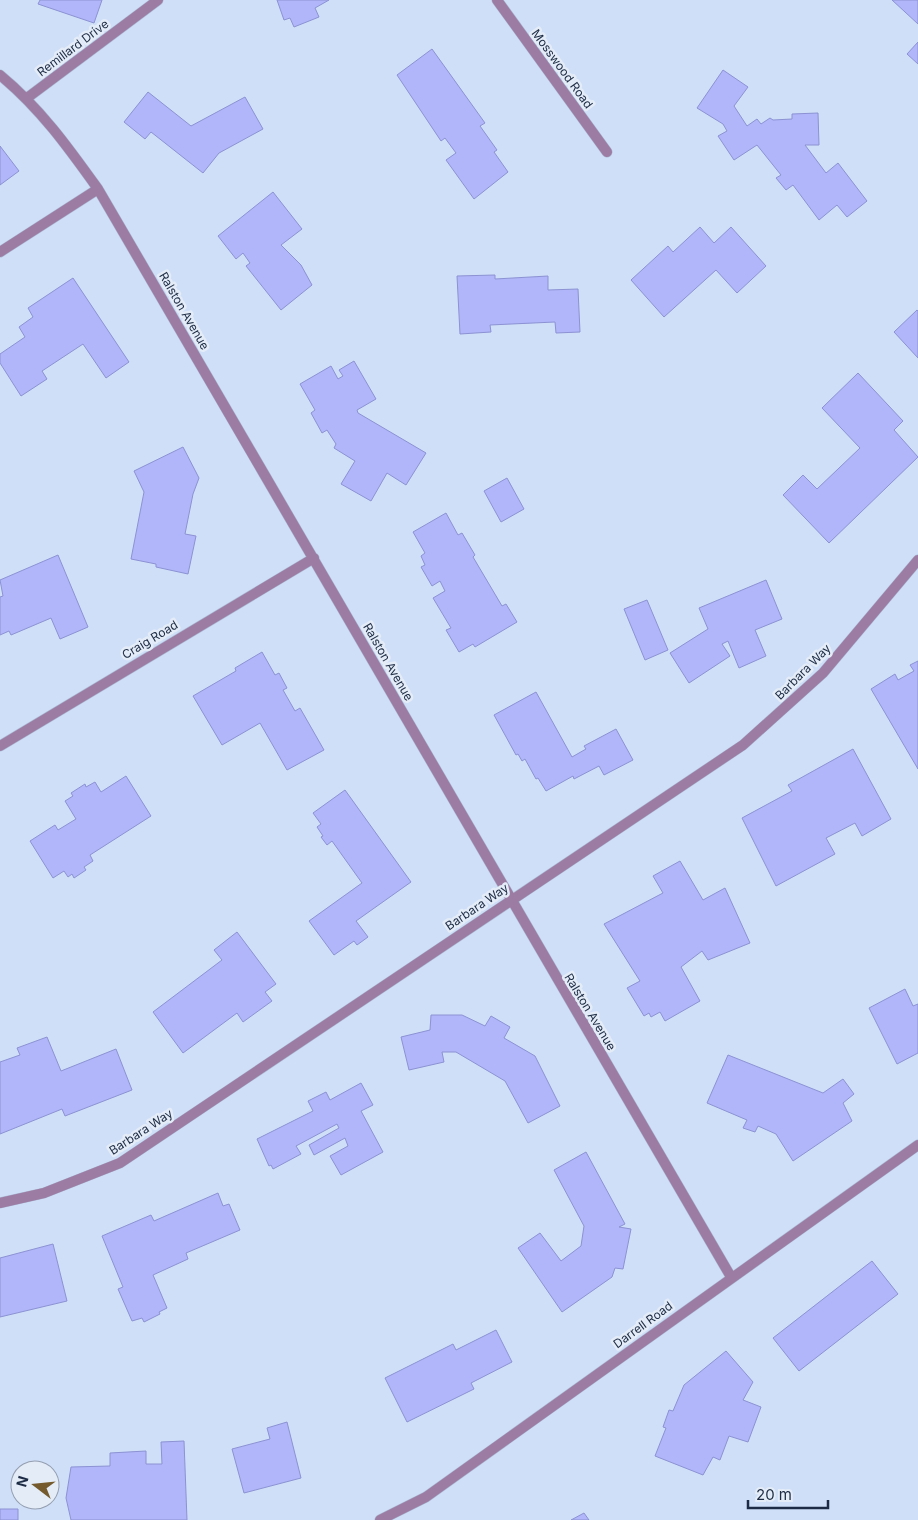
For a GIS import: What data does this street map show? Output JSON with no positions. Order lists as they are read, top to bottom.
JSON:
{
  "streets": {
    "street": [
      "Remillard Drive",
      "Mosswood Road",
      "Ralston Avenue",
      "Craig Road",
      "Barbara Way",
      "Darrell Road"
    ]
  },
  "crossings": [
    ["Remillard Drive", "Ralston Avenue"],
    ["Ralston Avenue", "Craig Road"],
    ["Ralston Avenue", "Barbara Way"],
    ["Ralston Avenue", "Darrell Road"]
  ],
  "scale_bar": "20 m",
  "north": "left"
}
